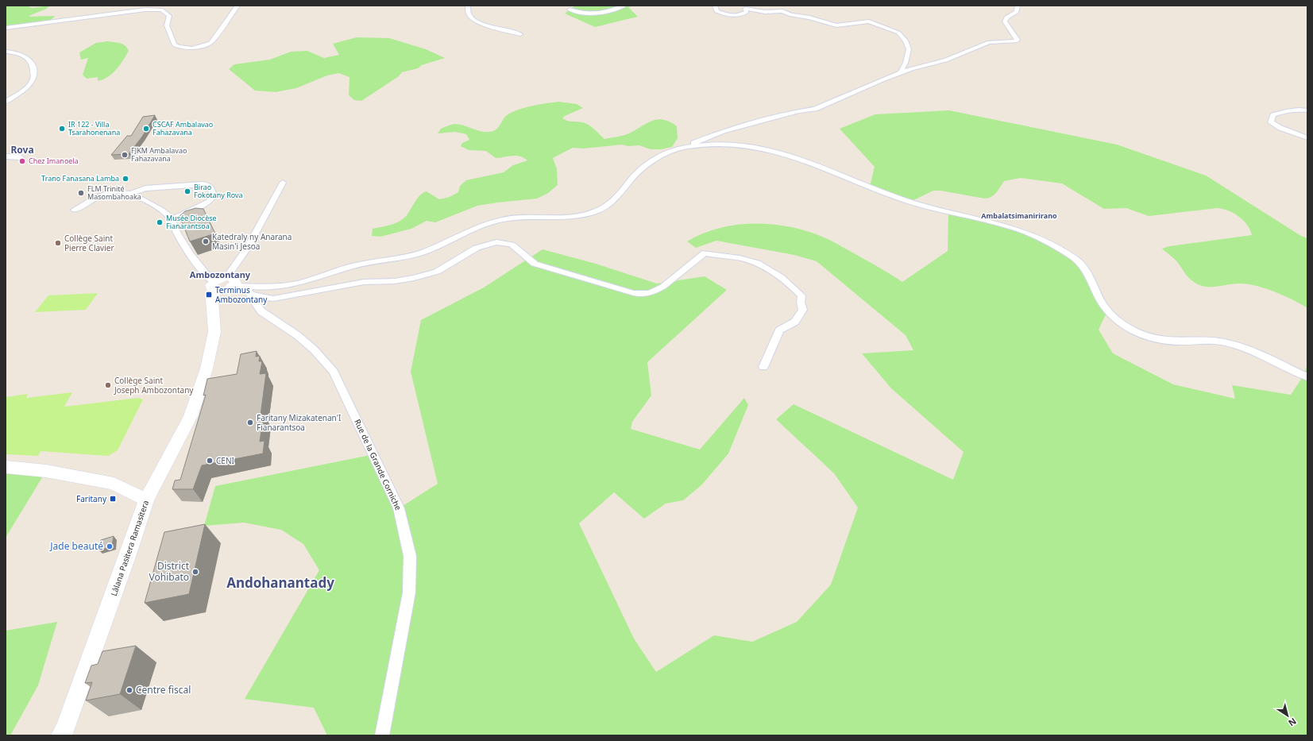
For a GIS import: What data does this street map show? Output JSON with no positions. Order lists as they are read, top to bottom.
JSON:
{
  "streets": {
    "street": ["Rue de la Grande Corniche", "Làlana Pasitera Ramasitera"]
  },
  "districts": [
    "Rova",
    "Ambalatsimanirirano",
    "Ambozontany",
    "Andohanantady"
  ],
  "places": {
    "other": [
      "IR 122 - Villa Tsarahonenana",
      "CSCAF Ambalavao Fahazavana",
      "FJKM Ambalavao Fahazavana",
      "Chez Imanoela",
      "Trano Fanasana Lamba",
      "Birao Fokotany Rova",
      "FLM Trinité Masombahoaka",
      "Musée Diocèse Fianarantsoa",
      "Katedraly ny Anarana Masin'i Jesoa",
      "Collège Saint Pierre Clavier",
      "Collège Saint Joseph Ambozontany",
      "Faritany Mizakatenan'I Fianarantsoa",
      "CENI",
      "Jade beauté",
      "District Vohibato",
      "Centre fiscal"
    ],
    "transit": ["Terminus Ambozontany", "Faritany"]
  },
  "north": "bottom right"
}
